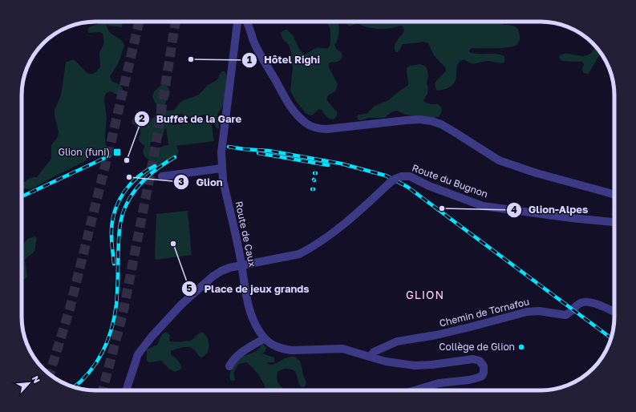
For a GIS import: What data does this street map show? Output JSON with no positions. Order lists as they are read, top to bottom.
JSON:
{
  "streets": {
    "street": ["Route du Bugnon", "Route de Caux", "Chemin de Tornafou"]
  },
  "crossings": [
    ["Route du Bugnon", "Route de Caux"],
    ["Route de Caux", "Chemin de Tornafou"]
  ],
  "districts": ["GLION"],
  "places": {
    "other": [
      "Hôtel Righi",
      "Buffet de la Gare",
      "Glion",
      "Glion-Alpes",
      "Place de jeux grands",
      "Collège de Glion"
    ],
    "transit": ["Glion (funi)"]
  },
  "north": "top right"
}
